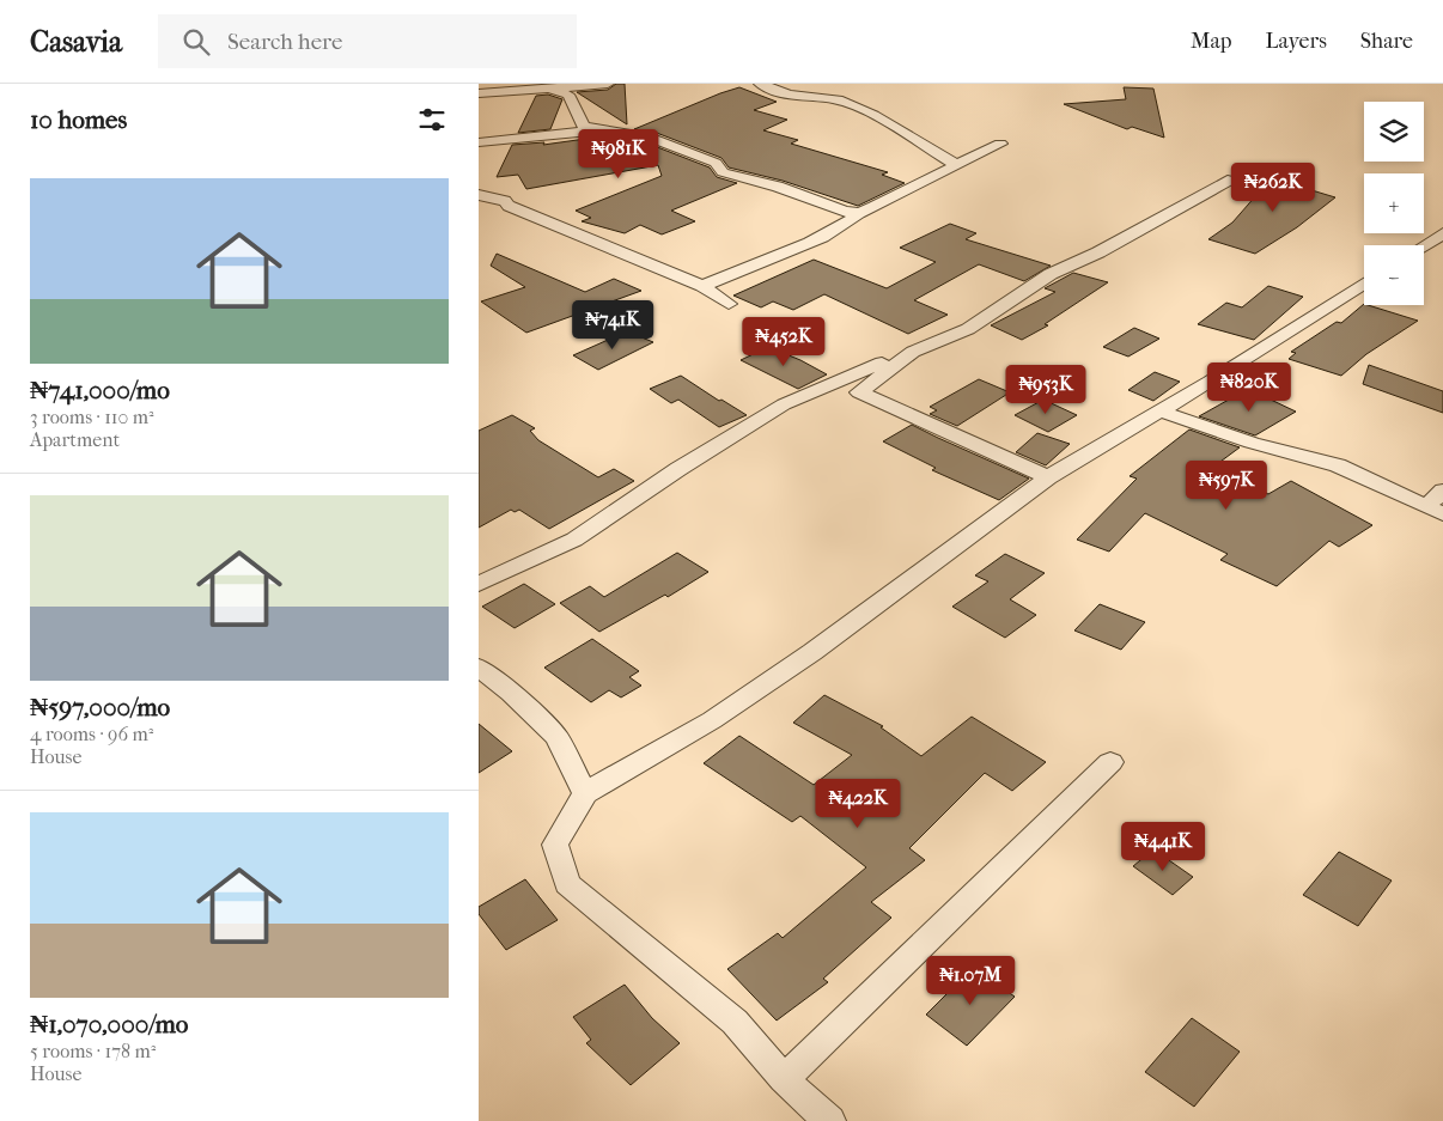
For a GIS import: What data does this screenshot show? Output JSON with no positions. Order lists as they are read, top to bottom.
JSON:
{
  "page": {
    "header": "Casavia",
    "search": "Search here",
    "nav": ["Map", "Layers", "Share"],
    "heading": "10 homes",
    "map_buttons": ["+", "−"],
    "price": [
      "₦981K",
      "₦262K",
      "₦741K",
      "₦452K",
      "₦820K",
      "₦953K",
      "₦597K",
      "₦422K",
      "₦441K",
      "₦1.07M"
    ],
    "list": [
      {
        "name": "₦741,000/mo",
        "note": "3 rooms · 110 m² · Apartment"
      },
      {
        "name": "₦597,000/mo",
        "note": "4 rooms · 96 m² · House"
      },
      {
        "name": "₦1,070,000/mo",
        "note": "5 rooms · 178 m² · House"
      }
    ]
  }
}
